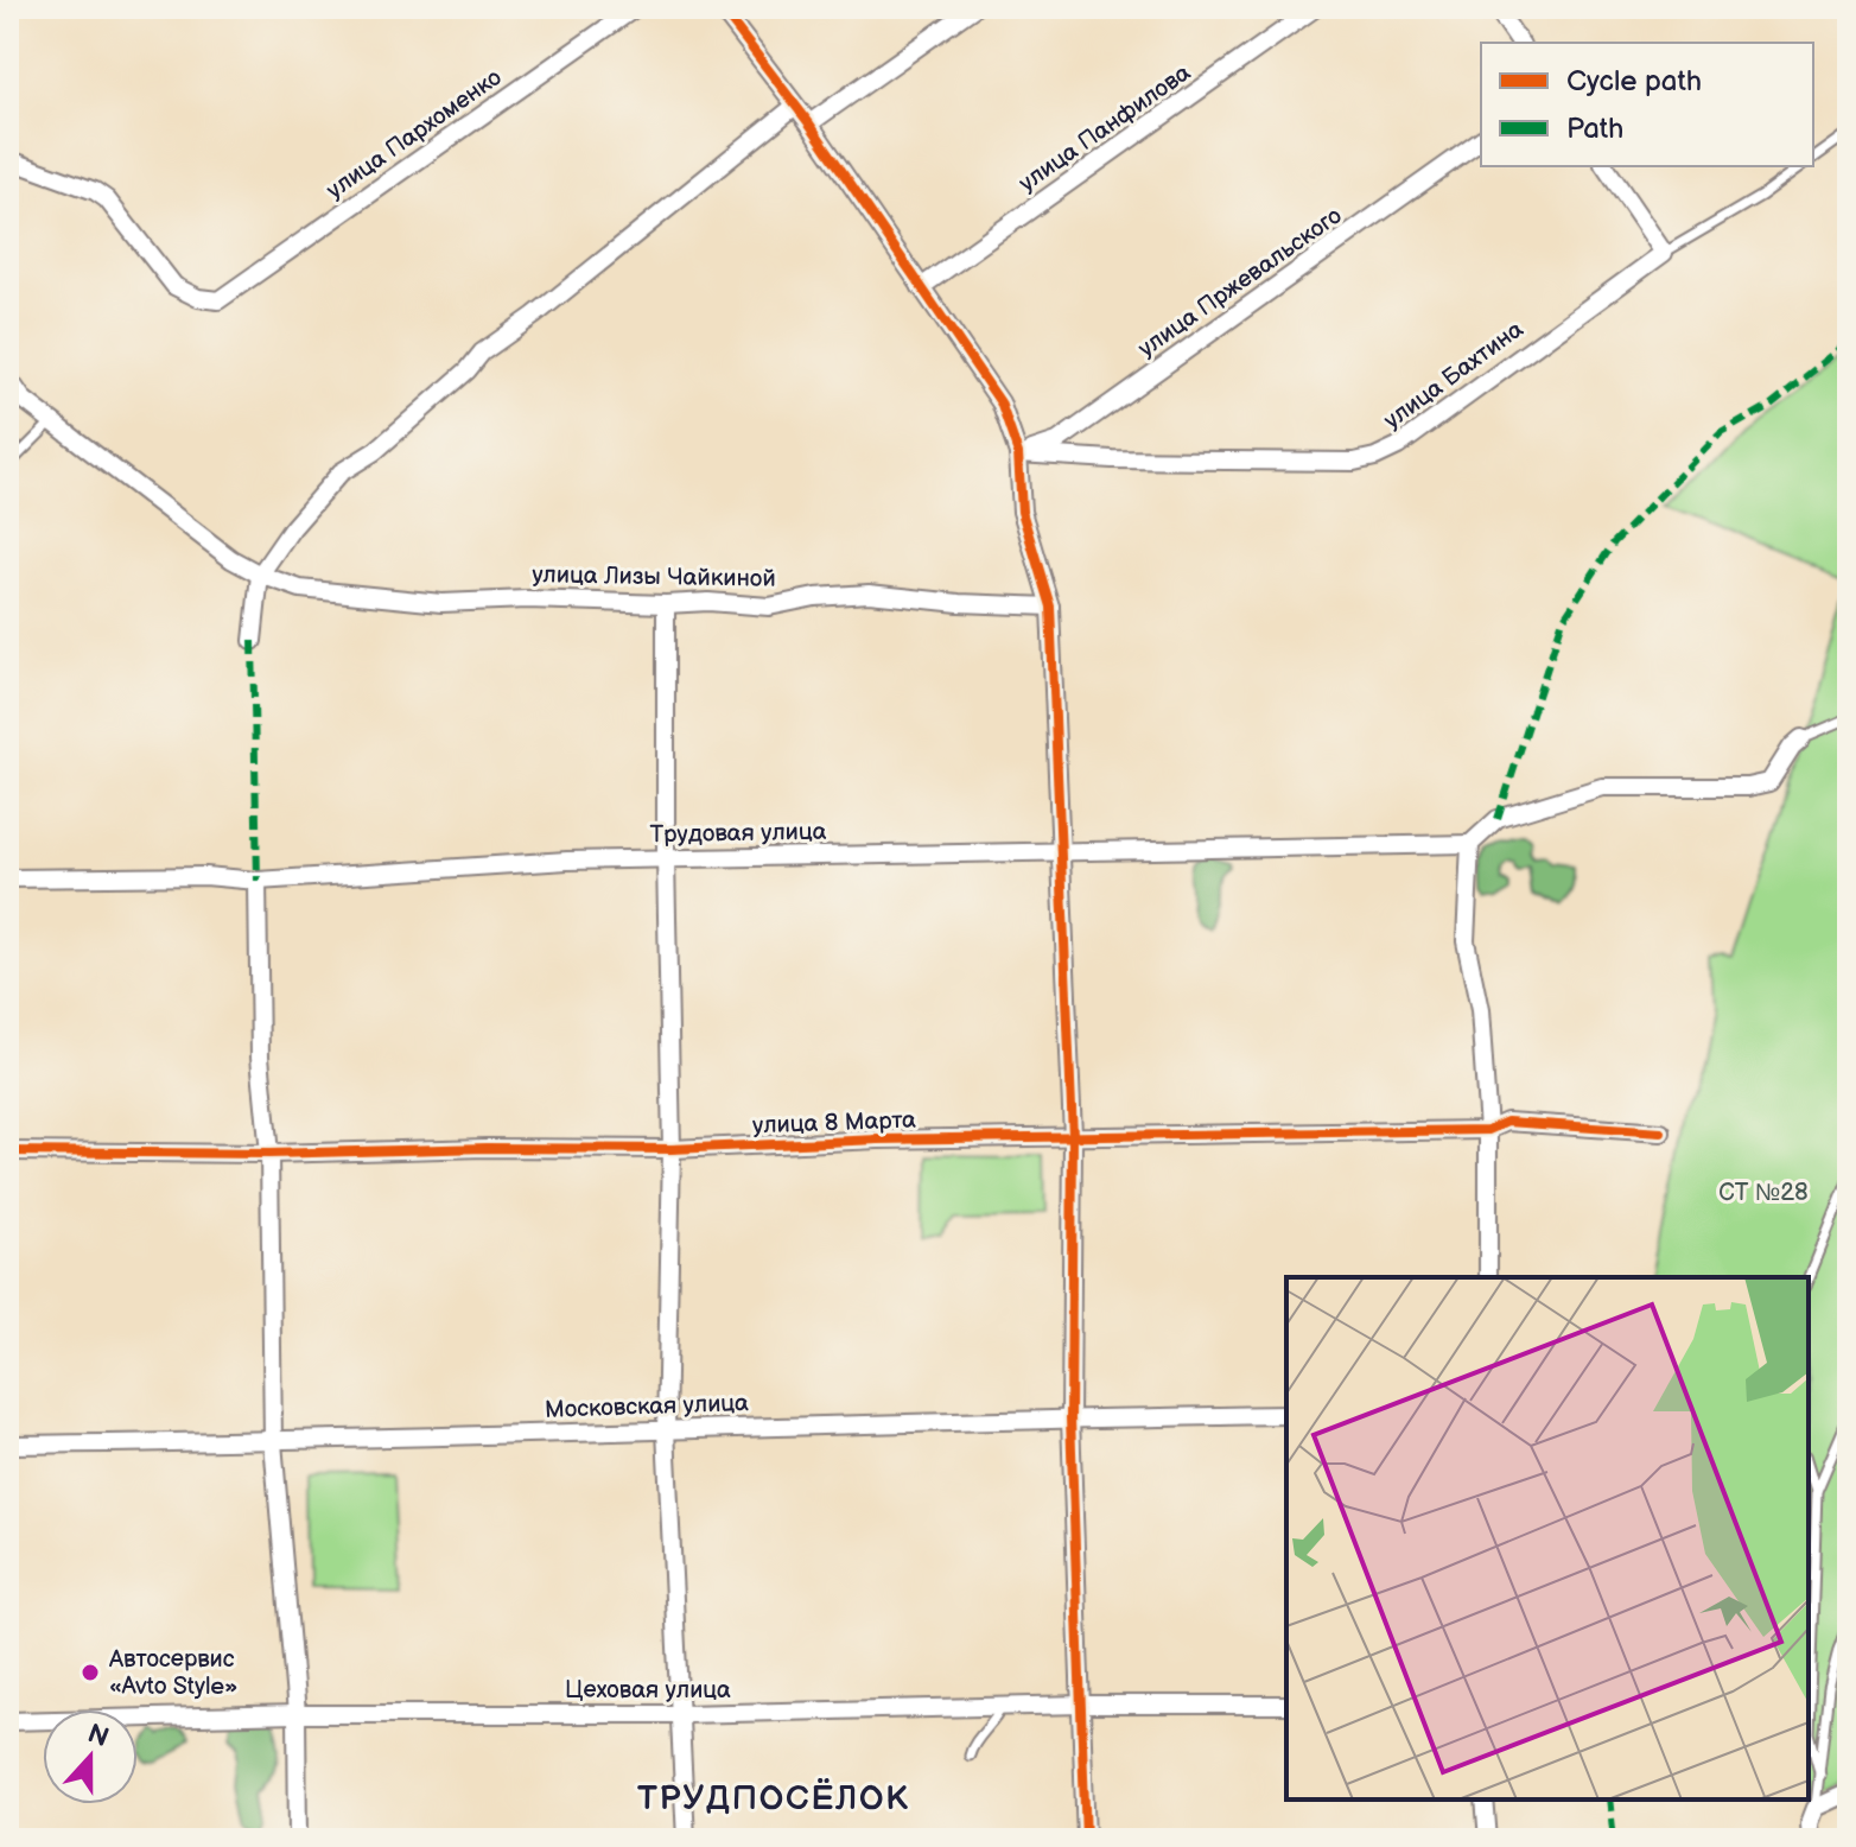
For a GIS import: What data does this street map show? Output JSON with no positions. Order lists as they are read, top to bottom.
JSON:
{
  "streets": {
    "street": [
      "улица Панфилова",
      "улица Пархоменко",
      "улица Пржевальского",
      "улица Бахтина",
      "улица Лизы Чайкиной",
      "Трудовая улица",
      "улица 8 Марта",
      "Московская улица",
      "Цеховая улица"
    ]
  },
  "crossings": [
    ["улица Пржевальского", "улица Бахтина"]
  ],
  "districts": ["ТРУДПОСЁЛОК"],
  "parks": ["СТ №28"],
  "places": ["Автосервис «Avto Style»"],
  "legend": ["Cycle path", "Path"],
  "north": "top"
}
